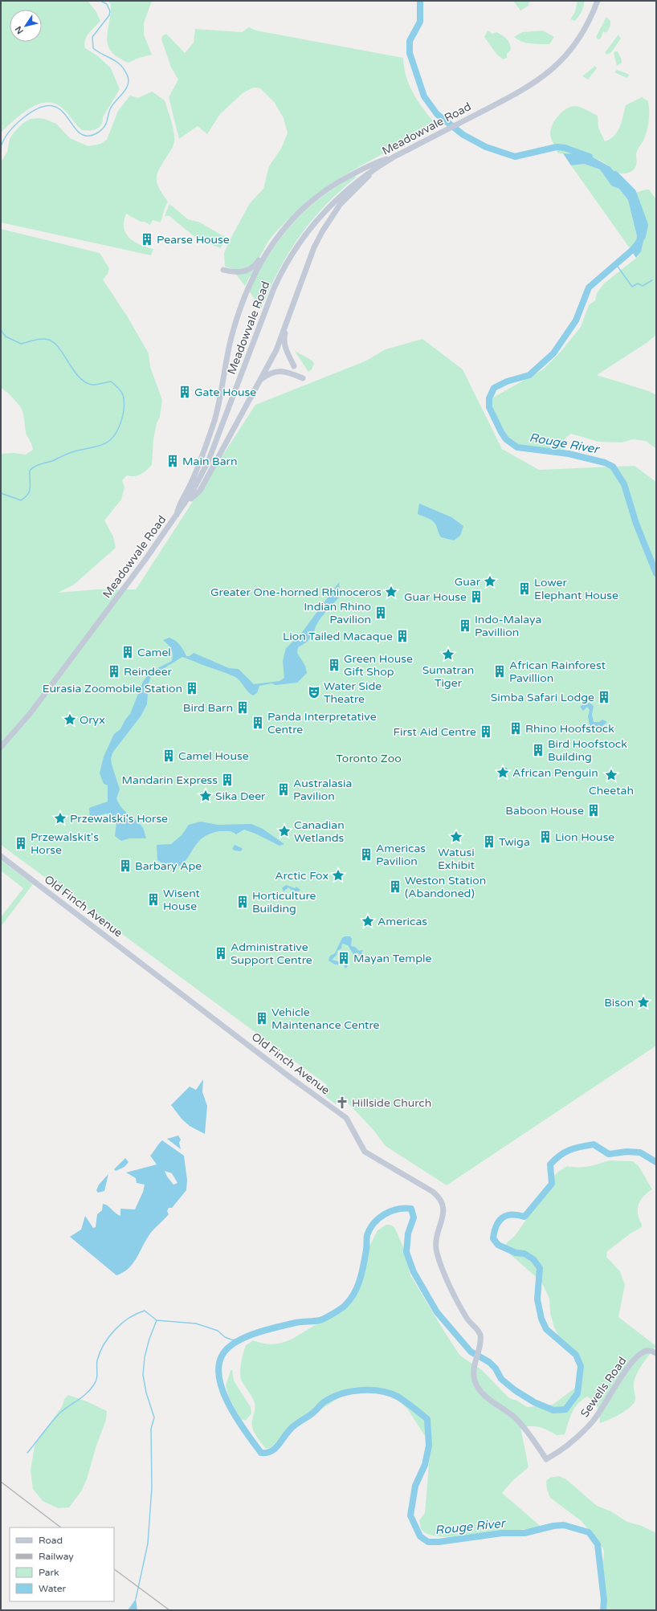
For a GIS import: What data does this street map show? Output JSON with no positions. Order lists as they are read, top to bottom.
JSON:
{
  "streets": {
    "main road": ["Meadowvale Road", "Old Finch Avenue", "Sewells Road"]
  },
  "crossings": [
    ["Old Finch Avenue", "Sewells Road"]
  ],
  "water": ["Rouge River"],
  "parks": ["Toronto Zoo"],
  "places": {
    "building": [
      "Pearse House",
      "Gate House",
      "Main Barn",
      "Lower Elephant House",
      "Guar House",
      "Indian Rhino Pavilion",
      "Indo-Malaya Pavillion",
      "Lion Tailed Macaque",
      "Camel",
      "Green House Gift Shop",
      "Reindeer",
      "African Rainforest Pavillion",
      "Eurasia Zoomobile Station",
      "Simba Safari Lodge",
      "Bird Barn",
      "Panda Interpretative Centre",
      "Rhino Hoofstock",
      "First Aid Centre",
      "Bird Hoofstock Building",
      "Camel House",
      "Mandarin Express",
      "Australasia Pavilion",
      "Baboon House",
      "Lion House",
      "Twiga",
      "Przewalskit's Horse",
      "Americas Pavilion",
      "Barbary Ape",
      "Weston Station (Abandoned)",
      "Wisent House",
      "Horticulture Building",
      "Administrative Support Centre",
      "Mayan Temple",
      "Vehicle Maintenance Centre"
    ],
    "place": [
      "Guar",
      "Greater One-horned Rhinoceros",
      "Sumatran Tiger",
      "Oryx",
      "African Penguin",
      "Cheetah",
      "Sika Deer",
      "Przewalski's Horse",
      "Canadian Wetlands",
      "Watusi Exhibit",
      "Arctic Fox",
      "Americas",
      "Bison"
    ],
    "theatre": ["Water Side Theatre"],
    "church": ["Hillside Church"]
  },
  "legend": [
    "Road",
    "Railway",
    "Park",
    "Water"
  ],
  "north": "bottom left"
}
